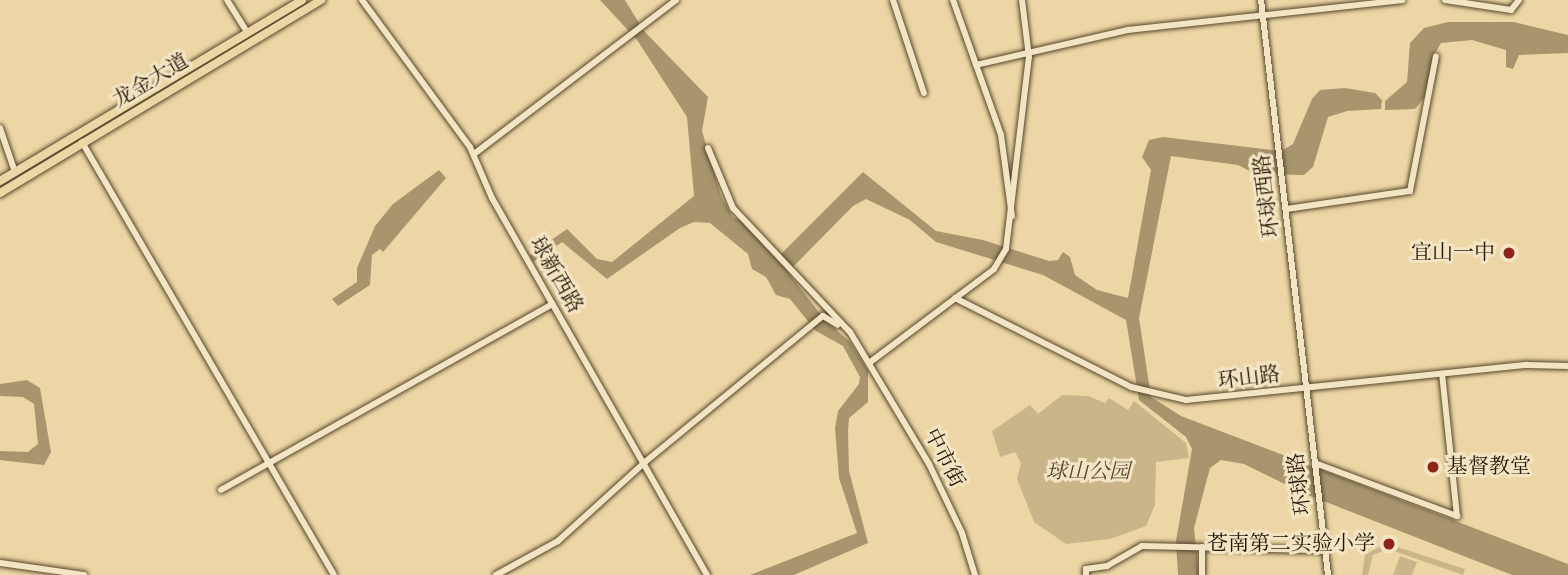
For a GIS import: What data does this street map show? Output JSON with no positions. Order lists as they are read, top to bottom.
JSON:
{
  "streets": {
    "main road": ["龙金大道"],
    "street": [
      "环球西路",
      "球新西路",
      "环山路",
      "中市街",
      "环球路"
    ]
  },
  "crossings": [
    ["环球西路", "环山路"],
    ["环球西路", "环球路"],
    ["环山路", "环球路"]
  ],
  "parks": ["球山公园"],
  "places": ["宜山一中", "基督教堂", "苍南第二实验小学"]
}
